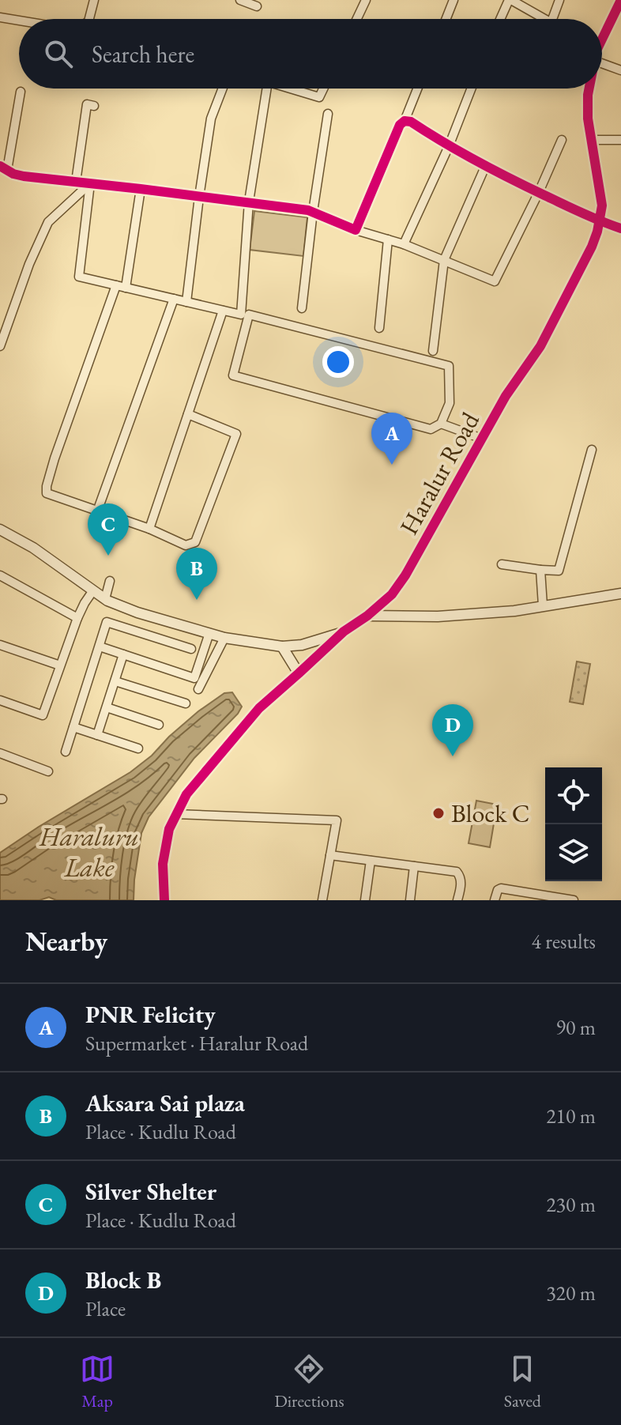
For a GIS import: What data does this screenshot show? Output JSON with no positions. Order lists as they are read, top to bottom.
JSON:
{
  "streets": {
    "street": ["Haralur Road"]
  },
  "water": ["Haraluru Lake"],
  "places": ["Block C"],
  "page": {
    "search": "Search here",
    "pins": [
      "A",
      "C",
      "B",
      "D"
    ],
    "heading": ["Nearby", "4 results"],
    "list": [
      {
        "mark": "A",
        "name": "PNR Felicity",
        "note": "Supermarket · Haralur Road",
        "value": "90 m"
      },
      {
        "mark": "B",
        "name": "Aksara Sai plaza",
        "note": "Place · Kudlu Road",
        "value": "210 m"
      },
      {
        "mark": "C",
        "name": "Silver Shelter",
        "note": "Place · Kudlu Road",
        "value": "230 m"
      },
      {
        "mark": "D",
        "name": "Block B",
        "note": "Place",
        "value": "320 m"
      }
    ],
    "nav": ["Map", "Directions", "Saved"]
  }
}
